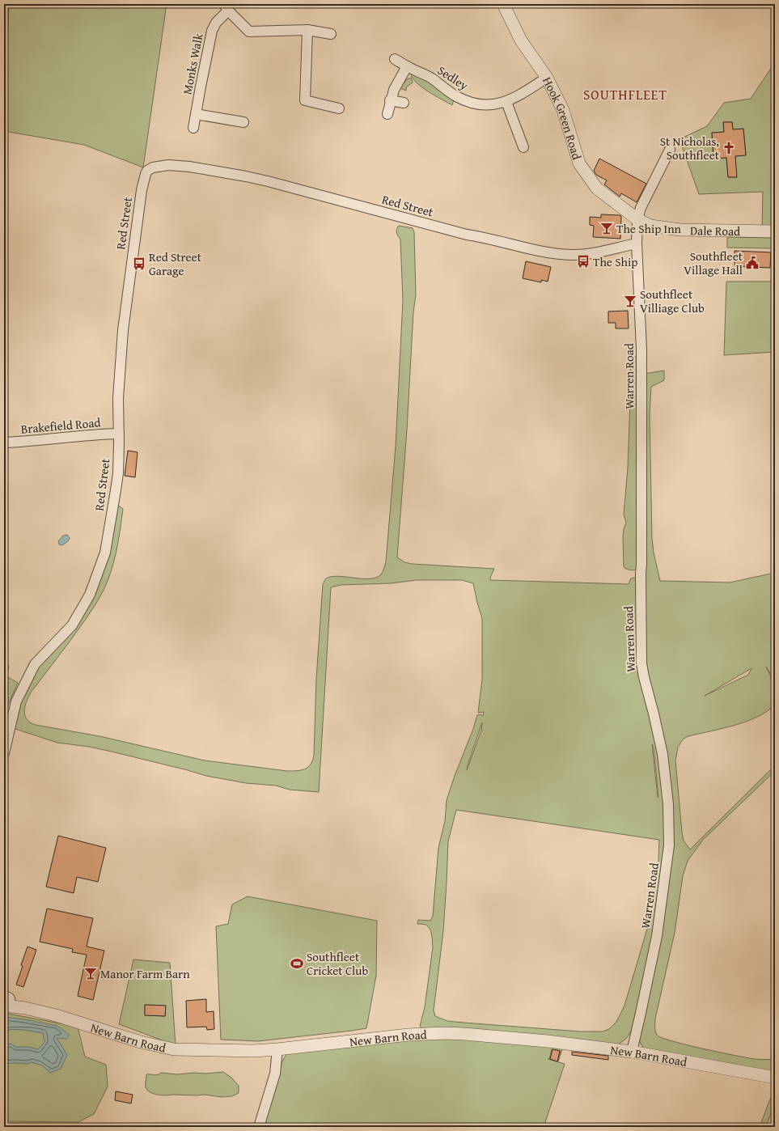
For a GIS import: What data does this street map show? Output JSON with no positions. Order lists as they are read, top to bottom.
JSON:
{
  "streets": {
    "street": [
      "Monks Walk",
      "Sedley",
      "Hook Green Road",
      "Red Street",
      "Dale Road",
      "Warren Road",
      "Brakefield Road",
      "New Barn Road"
    ]
  },
  "crossings": [
    ["Sedley", "Hook Green Road"],
    ["Hook Green Road", "Dale Road"],
    ["Hook Green Road", "Warren Road"],
    ["Red Street", "Warren Road"],
    ["Red Street", "Brakefield Road"],
    ["Dale Road", "Warren Road"],
    ["Warren Road", "New Barn Road"]
  ],
  "districts": ["SOUTHFLEET"],
  "places": {
    "church": ["St Nicholas, Southfleet"],
    "bar": ["The Ship Inn", "Southfleet Villiage Club", "Manor Farm Barn"],
    "bus stop": ["The Ship", "Red Street Garage"],
    "public building": ["Southfleet Village Hall"],
    "sports": ["Southfleet Cricket Club"]
  }
}
